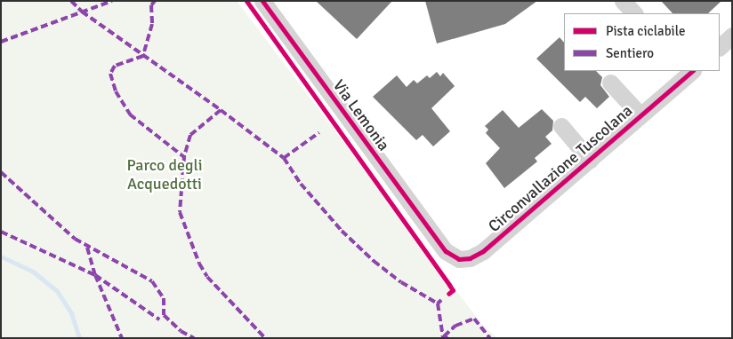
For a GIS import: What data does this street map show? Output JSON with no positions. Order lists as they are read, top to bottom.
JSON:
{
  "streets": {
    "street": ["Via Lemonia", "Circonvallazione Tuscolana"]
  },
  "crossings": [
    ["Via Lemonia", "Circonvallazione Tuscolana"]
  ],
  "parks": ["Parco degli Acquedotti"],
  "legend": ["Pista ciclabile", "Sentiero"]
}
